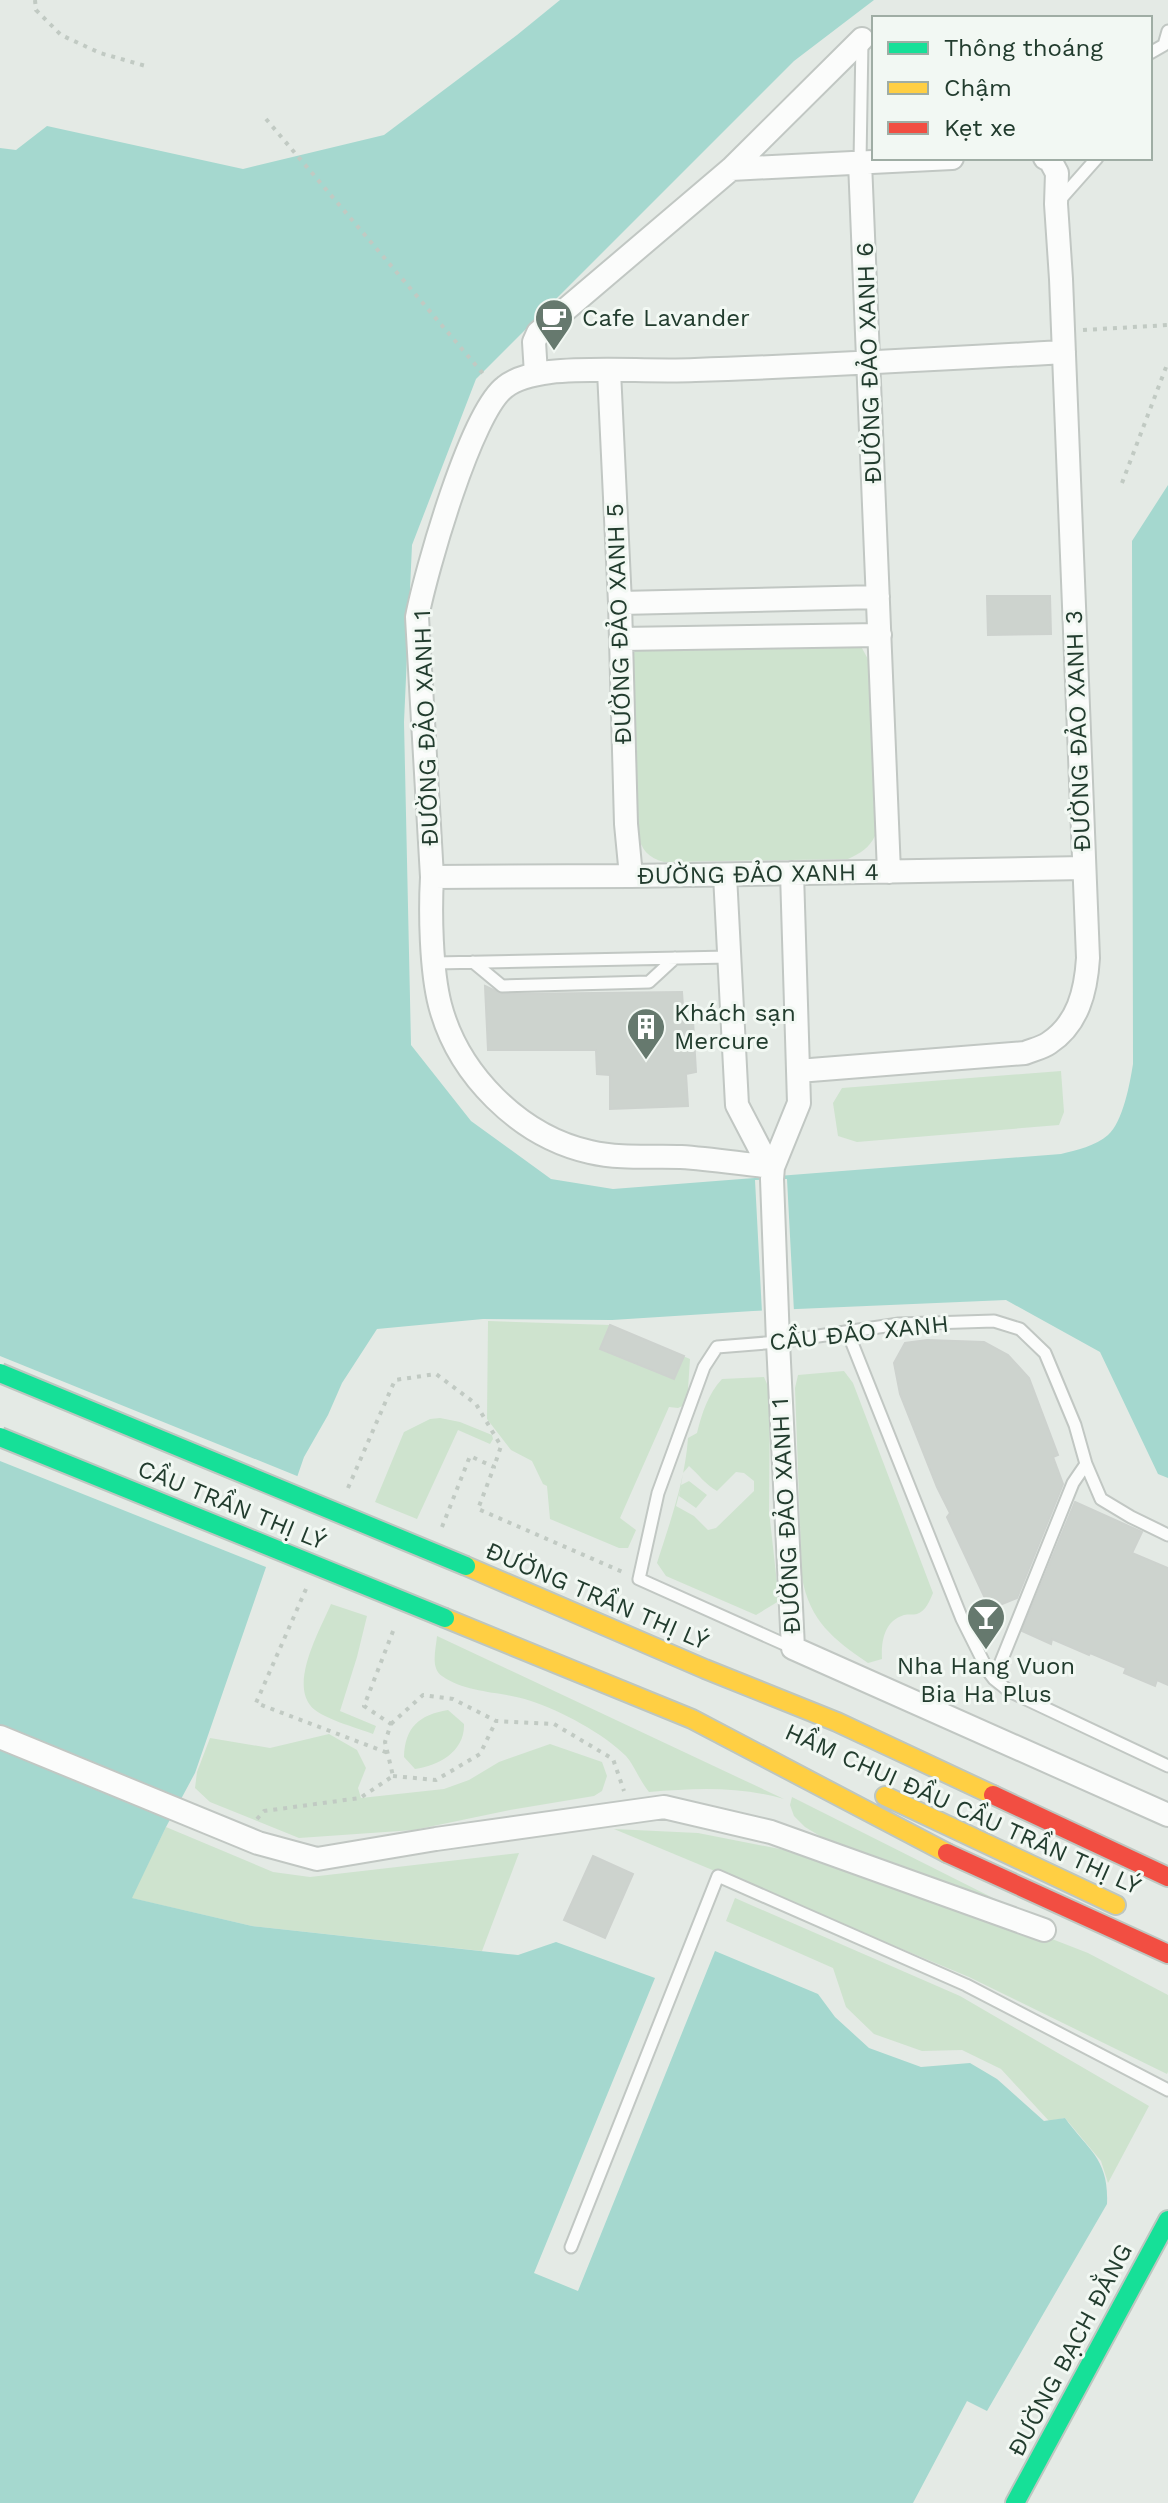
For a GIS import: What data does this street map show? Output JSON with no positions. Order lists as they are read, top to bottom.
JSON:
{
  "streets": {
    "main road": [
      "CẦU TRẦN THỊ LÝ",
      "ĐƯỜNG TRẦN THỊ LÝ",
      "HẦM CHUI ĐẦU CẦU TRẦN THỊ LÝ",
      "ĐƯỜNG BẠCH ĐẰNG"
    ],
    "street": [
      "ĐƯỜNG ĐẢO XANH 6",
      "ĐƯỜNG ĐẢO XANH 5",
      "ĐƯỜNG ĐẢO XANH 1",
      "ĐƯỜNG ĐẢO XANH 3",
      "ĐƯỜNG ĐẢO XANH 4"
    ],
    "lane": ["CẦU ĐẢO XANH"]
  },
  "crossings": [
    ["ĐƯỜNG ĐẢO XANH 6", "ĐƯỜNG ĐẢO XANH 4"],
    ["ĐƯỜNG ĐẢO XANH 5", "ĐƯỜNG ĐẢO XANH 4"],
    ["ĐƯỜNG ĐẢO XANH 1", "ĐƯỜNG ĐẢO XANH 3"],
    ["ĐƯỜNG ĐẢO XANH 1", "ĐƯỜNG ĐẢO XANH 4"],
    ["ĐƯỜNG ĐẢO XANH 1", "CẦU ĐẢO XANH"],
    ["ĐƯỜNG ĐẢO XANH 3", "ĐƯỜNG ĐẢO XANH 4"],
    ["CẦU TRẦN THỊ LÝ", "HẦM CHUI ĐẦU CẦU TRẦN THỊ LÝ"],
    ["ĐƯỜNG TRẦN THỊ LÝ", "HẦM CHUI ĐẦU CẦU TRẦN THỊ LÝ"]
  ],
  "places": {
    "cafe": ["Cafe Lavander"],
    "building": ["Khách sạn Mercure"],
    "bar": ["Nha Hang Vuon Bia Ha Plus"]
  },
  "legend": ["Thông thoáng", "Chậm", "Kẹt xe"]
}
